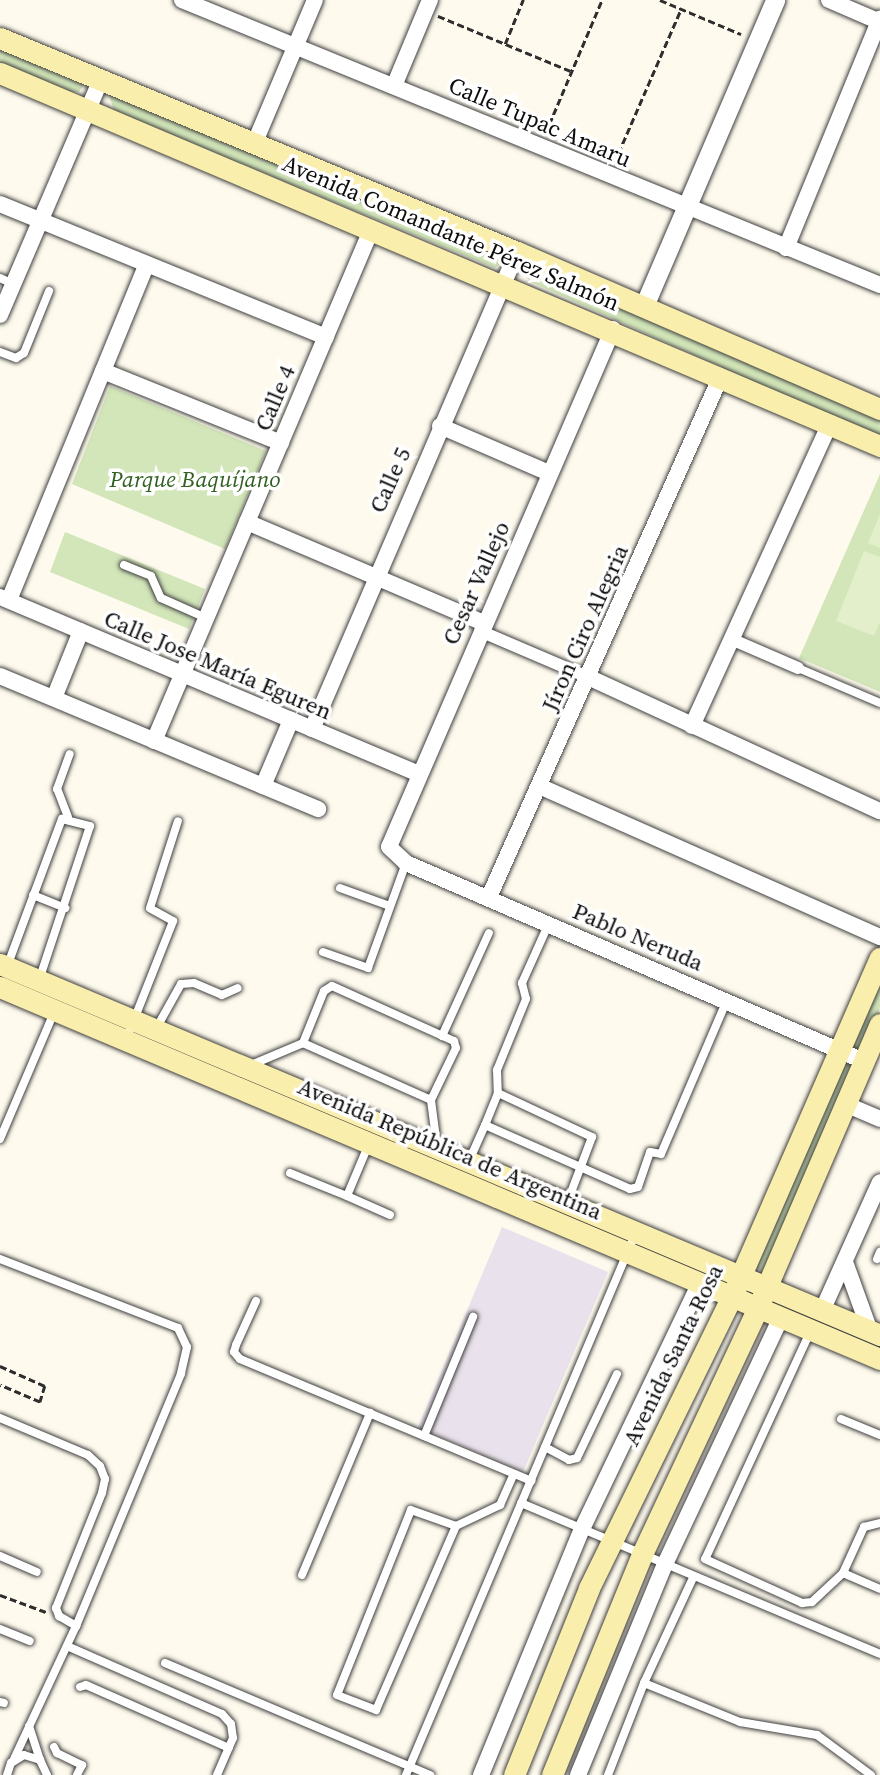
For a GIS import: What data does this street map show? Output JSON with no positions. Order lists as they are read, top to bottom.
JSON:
{
  "streets": {
    "main road": ["Avenida Comandante Pérez Salmón", "Avenida República de Argentina", "Avenida Santa Rosa"],
    "street": [
      "Calle Tupac Amaru",
      "Calle 4",
      "Calle 5",
      "Cesar Vallejo",
      "Jíron Ciro Alegria",
      "Calle Jose María Eguren",
      "Pablo Neruda"
    ]
  },
  "crossings": [
    ["Avenida Comandante Pérez Salmón", "Calle 4"],
    ["Avenida Comandante Pérez Salmón", "Calle 5"],
    ["Avenida Comandante Pérez Salmón", "Cesar Vallejo"],
    ["Avenida Comandante Pérez Salmón", "Jíron Ciro Alegria"],
    ["Calle 4", "Calle Jose María Eguren"],
    ["Calle 5", "Calle Jose María Eguren"],
    ["Cesar Vallejo", "Calle Jose María Eguren"],
    ["Cesar Vallejo", "Pablo Neruda"],
    ["Jíron Ciro Alegria", "Pablo Neruda"],
    ["Pablo Neruda", "Avenida Santa Rosa"],
    ["Avenida República de Argentina", "Avenida Santa Rosa"]
  ],
  "parks": ["Parque Baquíjano"]
}
